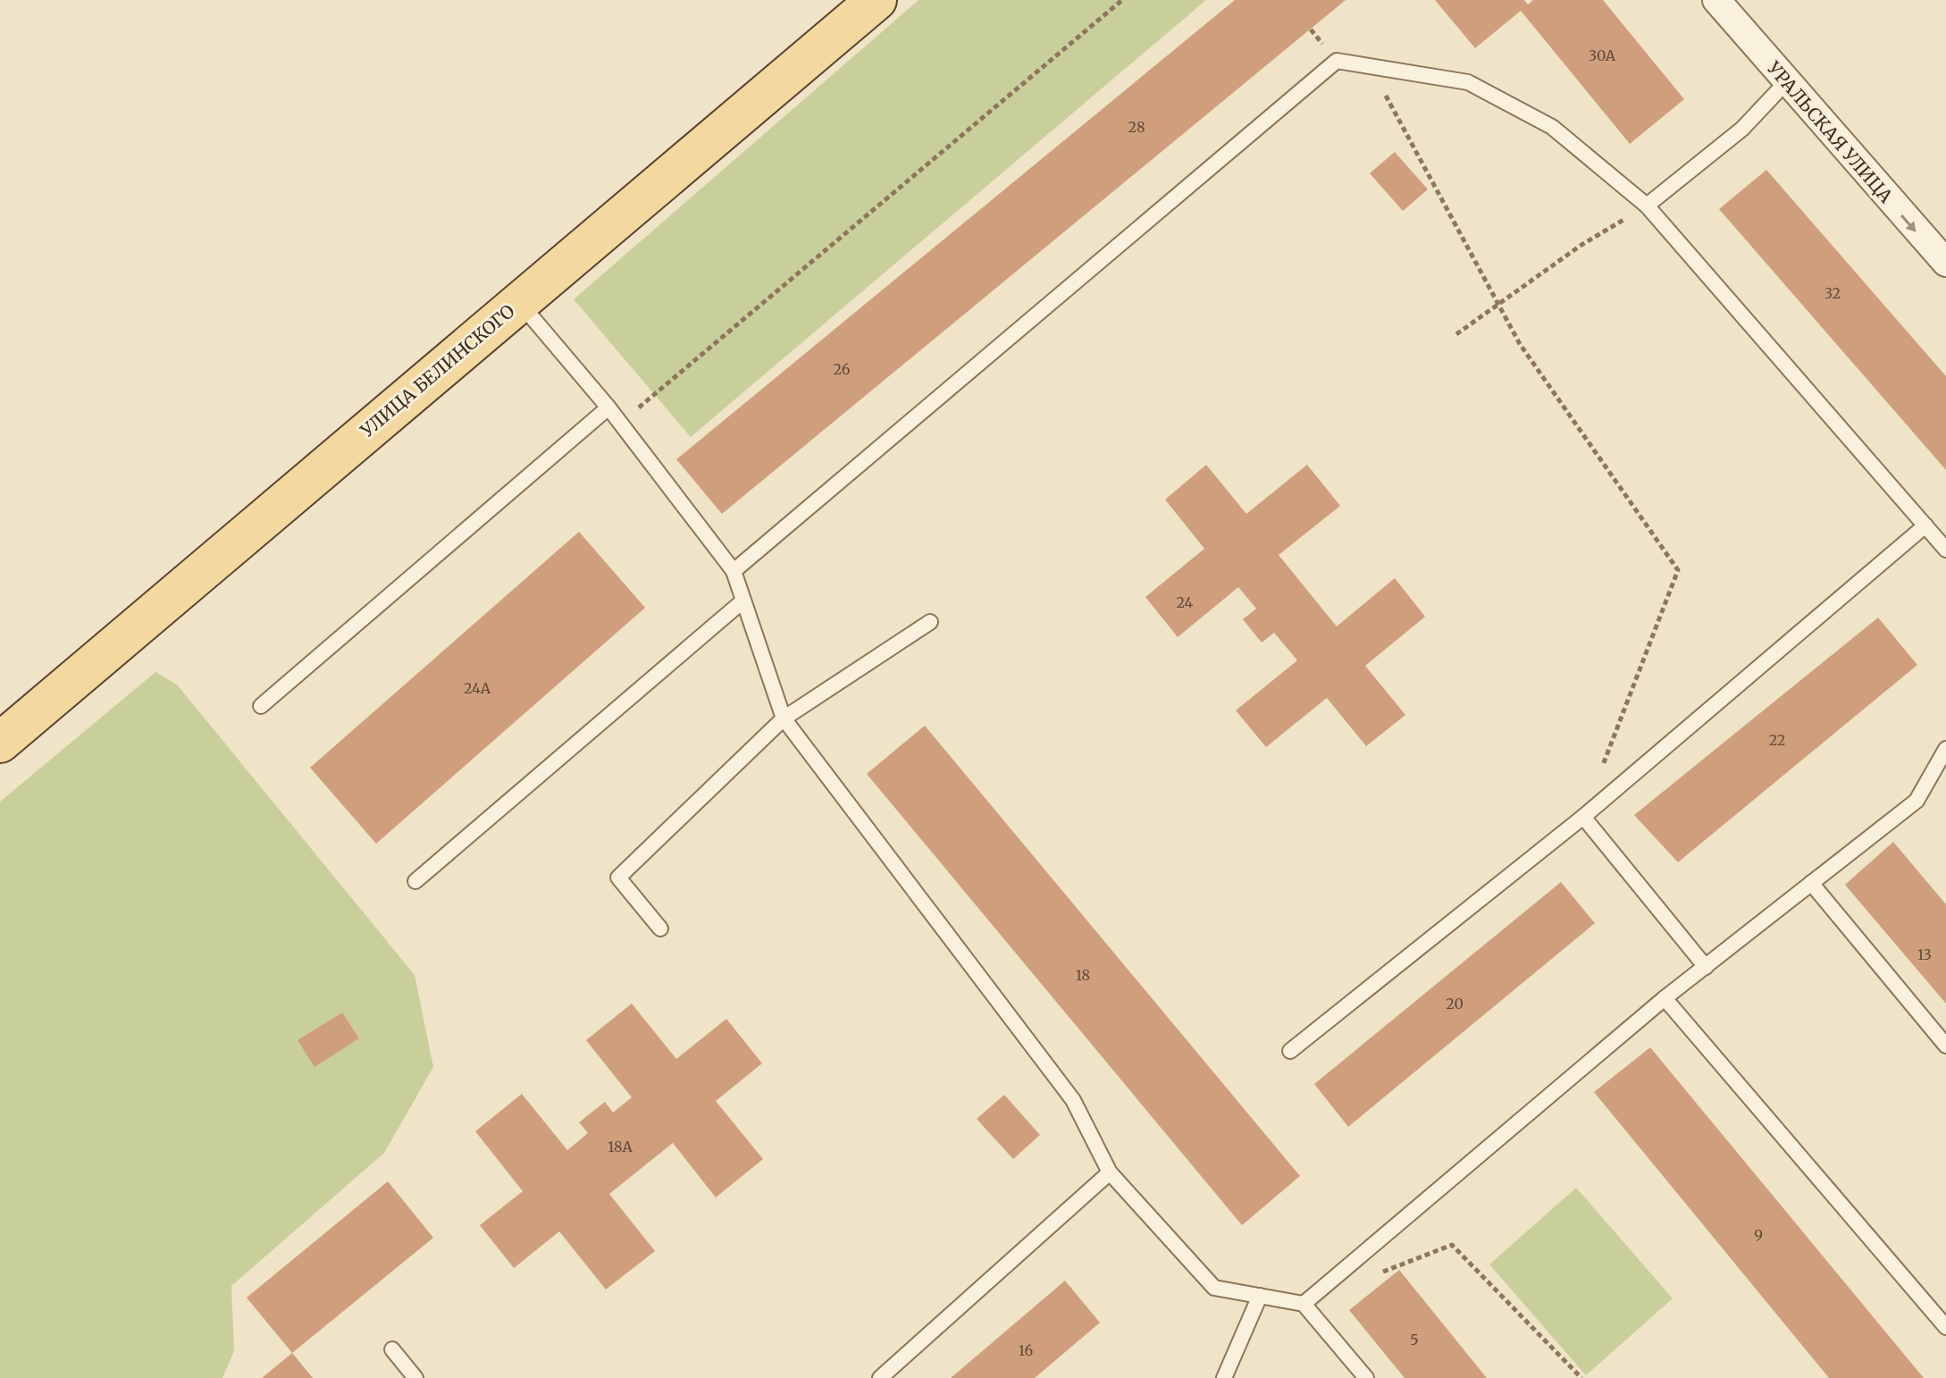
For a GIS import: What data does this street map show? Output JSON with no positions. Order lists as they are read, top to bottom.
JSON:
{
  "streets": {
    "main road": ["УЛИЦА БЕЛИНСКОГО"],
    "street": ["УРАЛЬСКАЯ УЛИЦА"]
  },
  "one_way": ["УРАЛЬСКАЯ УЛИЦА"],
  "house_numbers": [
    "30А",
    "28",
    "32",
    "26",
    "24",
    "24А",
    "22",
    "13",
    "18",
    "20",
    "18А",
    "9",
    "5",
    "16"
  ]
}
